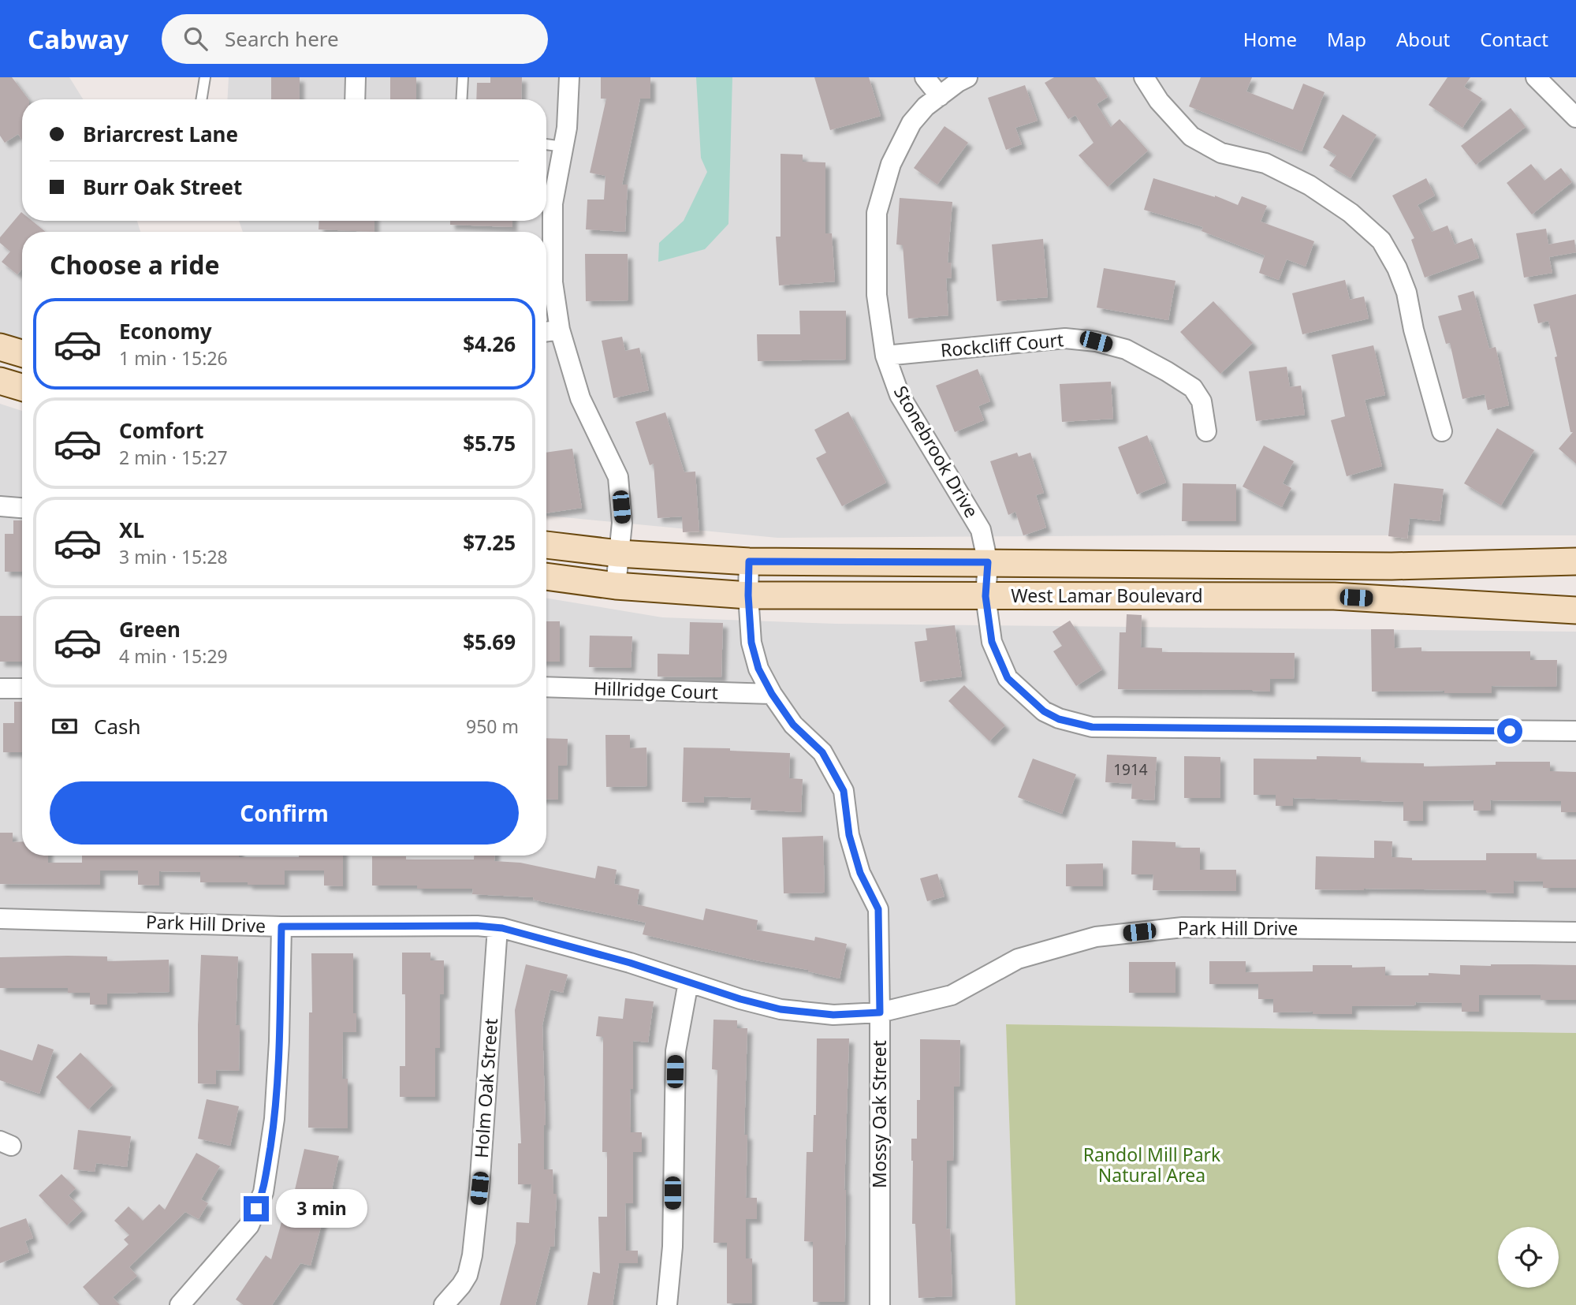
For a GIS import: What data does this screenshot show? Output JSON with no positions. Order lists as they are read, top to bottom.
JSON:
{
  "streets": {
    "main road": ["West Lamar Boulevard"],
    "street": [
      "Rockcliff Court",
      "Stonebrook Drive",
      "Hillridge Court",
      "Park Hill Drive",
      "Holm Oak Street",
      "Mossy Oak Street"
    ]
  },
  "crossings": [
    ["Rockcliff Court", "Stonebrook Drive"],
    ["Stonebrook Drive", "West Lamar Boulevard"],
    ["West Lamar Boulevard", "Mossy Oak Street"],
    ["Hillridge Court", "Mossy Oak Street"],
    ["Park Hill Drive", "Holm Oak Street"],
    ["Park Hill Drive", "Mossy Oak Street"]
  ],
  "parks": ["Randol Mill Park Natural Area"],
  "house_numbers": ["1914"],
  "page": {
    "header": "Cabway",
    "search": "Search here",
    "nav": [
      "Home",
      "Map",
      "About",
      "Contact"
    ],
    "banner": ["Briarcrest Lane", "Burr Oak Street"],
    "heading": "Choose a ride",
    "list": [
      {
        "name": "Economy",
        "note": "1 min · 15:26",
        "value": "$4.26"
      },
      {
        "name": "Comfort",
        "note": "2 min · 15:27",
        "value": "$5.75"
      },
      {
        "name": "XL",
        "note": "3 min · 15:28",
        "value": "$7.25"
      },
      {
        "name": "Green",
        "note": "4 min · 15:29",
        "value": "$5.69"
      }
    ],
    "pay": ["Cash", "950 m"],
    "buttons": "Confirm",
    "bubble": "3 min"
  }
}
